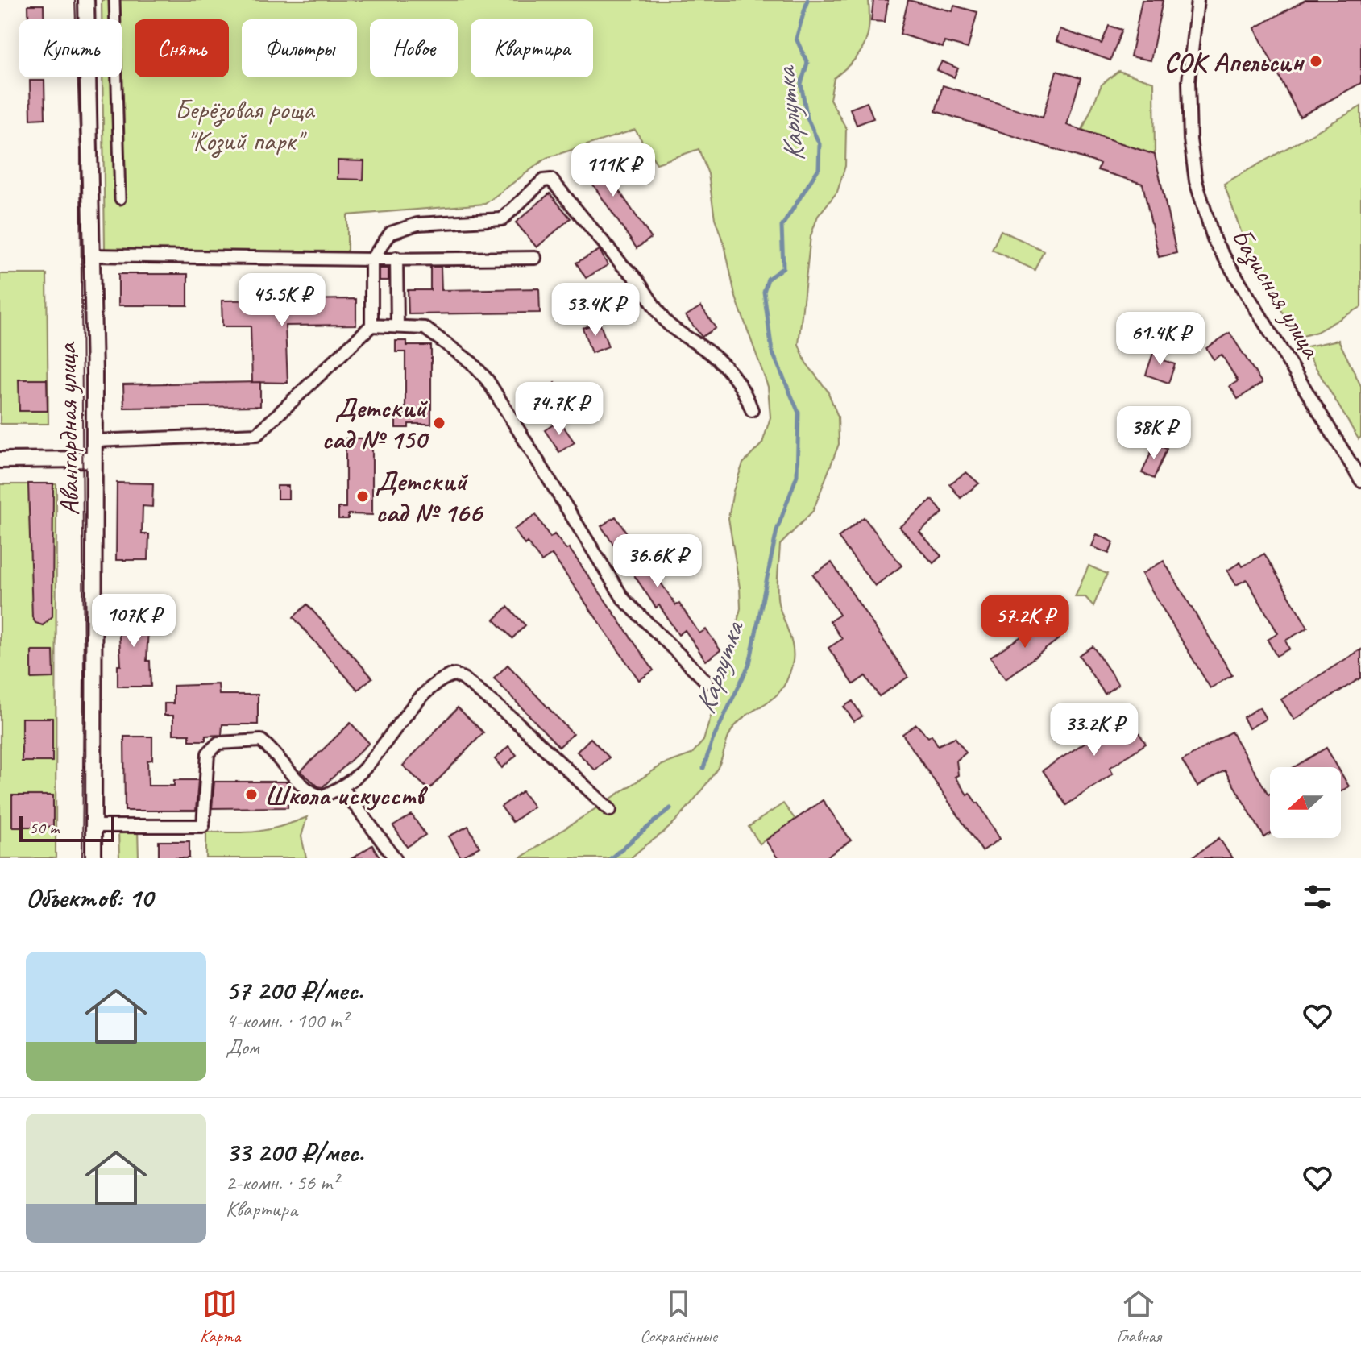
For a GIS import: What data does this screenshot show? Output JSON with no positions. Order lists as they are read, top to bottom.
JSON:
{
  "streets": {
    "street": ["Базисная улица", "Авангардная улица"]
  },
  "water": ["Карлутка"],
  "parks": ["Берёзовая роща \"Козий парк\""],
  "places": [
    "СОК Апельсин",
    "Детский сад № 150",
    "Детский сад № 166",
    "Школа искусств"
  ],
  "scale_bar": "50 m",
  "north": "left",
  "page": {
    "chip": [
      "Купить",
      "Снять",
      "Фильтры",
      "Новое",
      "Квартира"
    ],
    "price": [
      "111K ₽",
      "45.5K ₽",
      "53.4K ₽",
      "61.4K ₽",
      "74.7K ₽",
      "38K ₽",
      "36.6K ₽",
      "107K ₽",
      "57.2K ₽",
      "33.2K ₽"
    ],
    "scale": "50 m",
    "heading": "Объектов: 10",
    "list": [
      {
        "name": "57 200 ₽/мес.",
        "note": "4-комн. · 100 m² · Дом"
      },
      {
        "name": "33 200 ₽/мес.",
        "note": "2-комн. · 56 m² · Квартира"
      }
    ],
    "tabs": ["Карта", "Сохранённые", "Главная"]
  }
}
